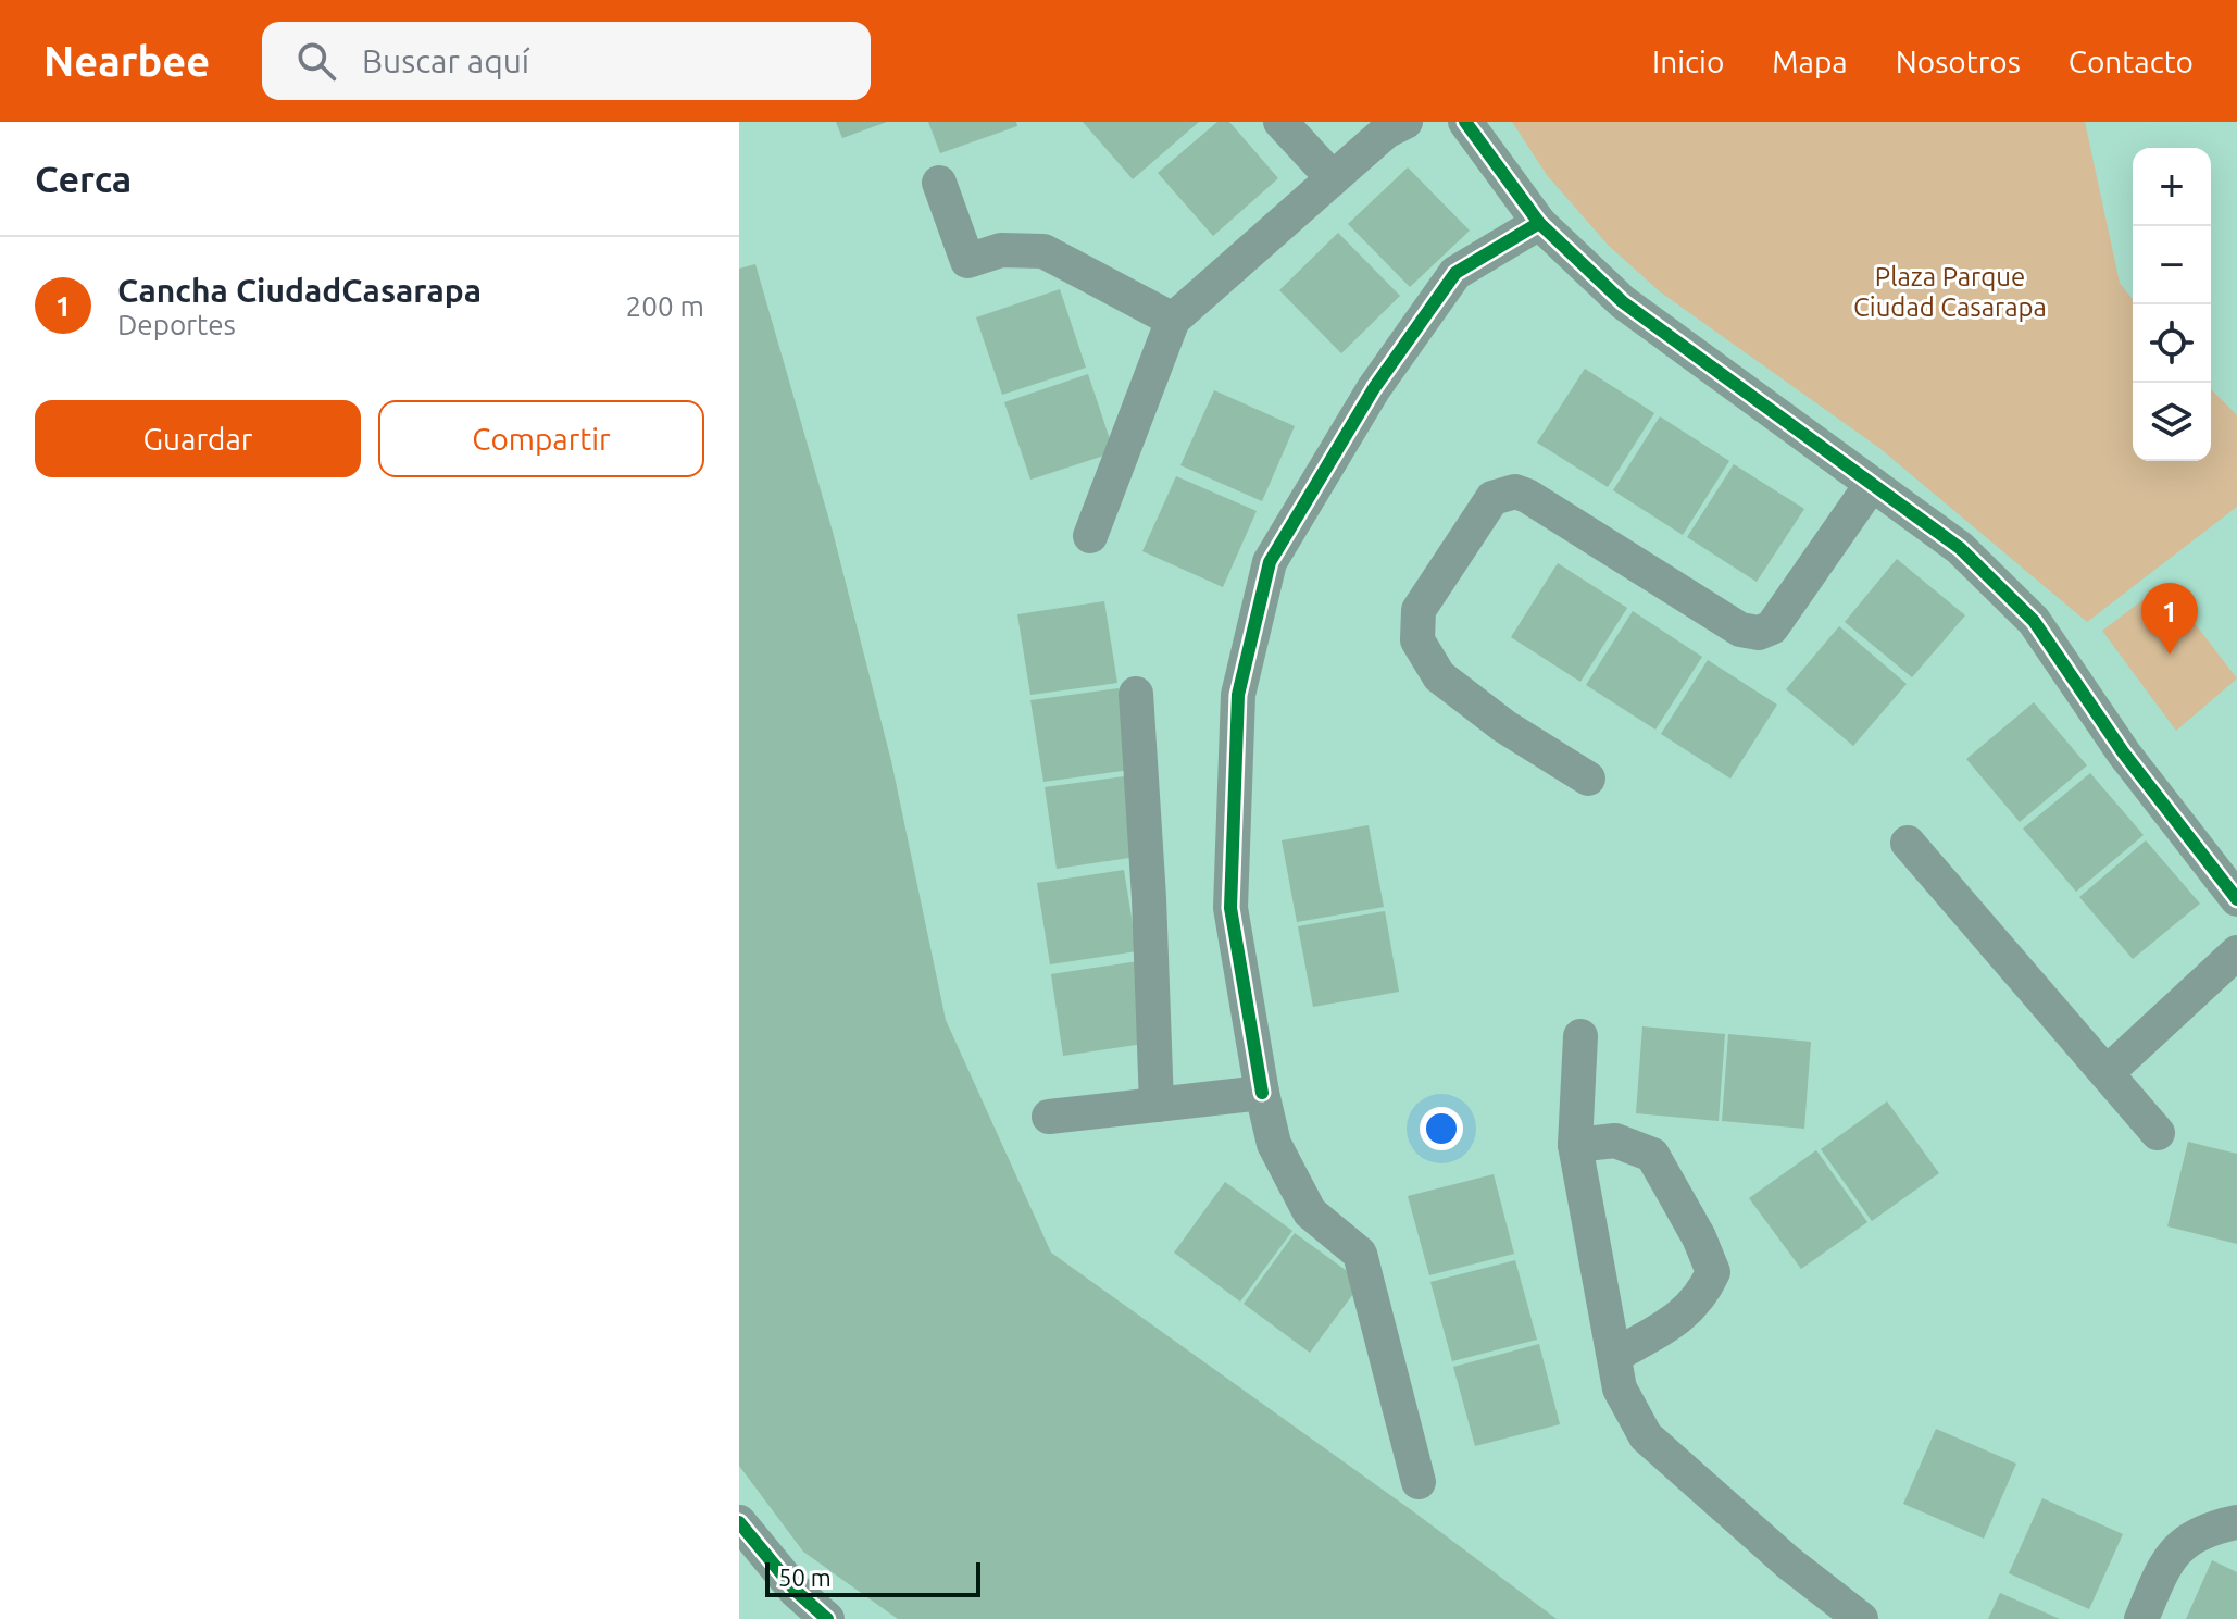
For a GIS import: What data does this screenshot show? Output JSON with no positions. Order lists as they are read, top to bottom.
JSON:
{
  "parks": ["Plaza Parque Ciudad Casarapa"],
  "scale_bar": "50 m",
  "page": {
    "header": "Nearbee",
    "search": "Buscar aquí",
    "nav": [
      "Inicio",
      "Mapa",
      "Nosotros",
      "Contacto"
    ],
    "heading": "Cerca",
    "map_buttons": ["+", "−"],
    "list": [
      {
        "mark": "1",
        "name": "Cancha CiudadCasarapa",
        "note": "Deportes",
        "value": "200 m"
      }
    ],
    "buttons": ["Guardar", "Compartir"],
    "pins": "1",
    "scale": "50 m"
  }
}
